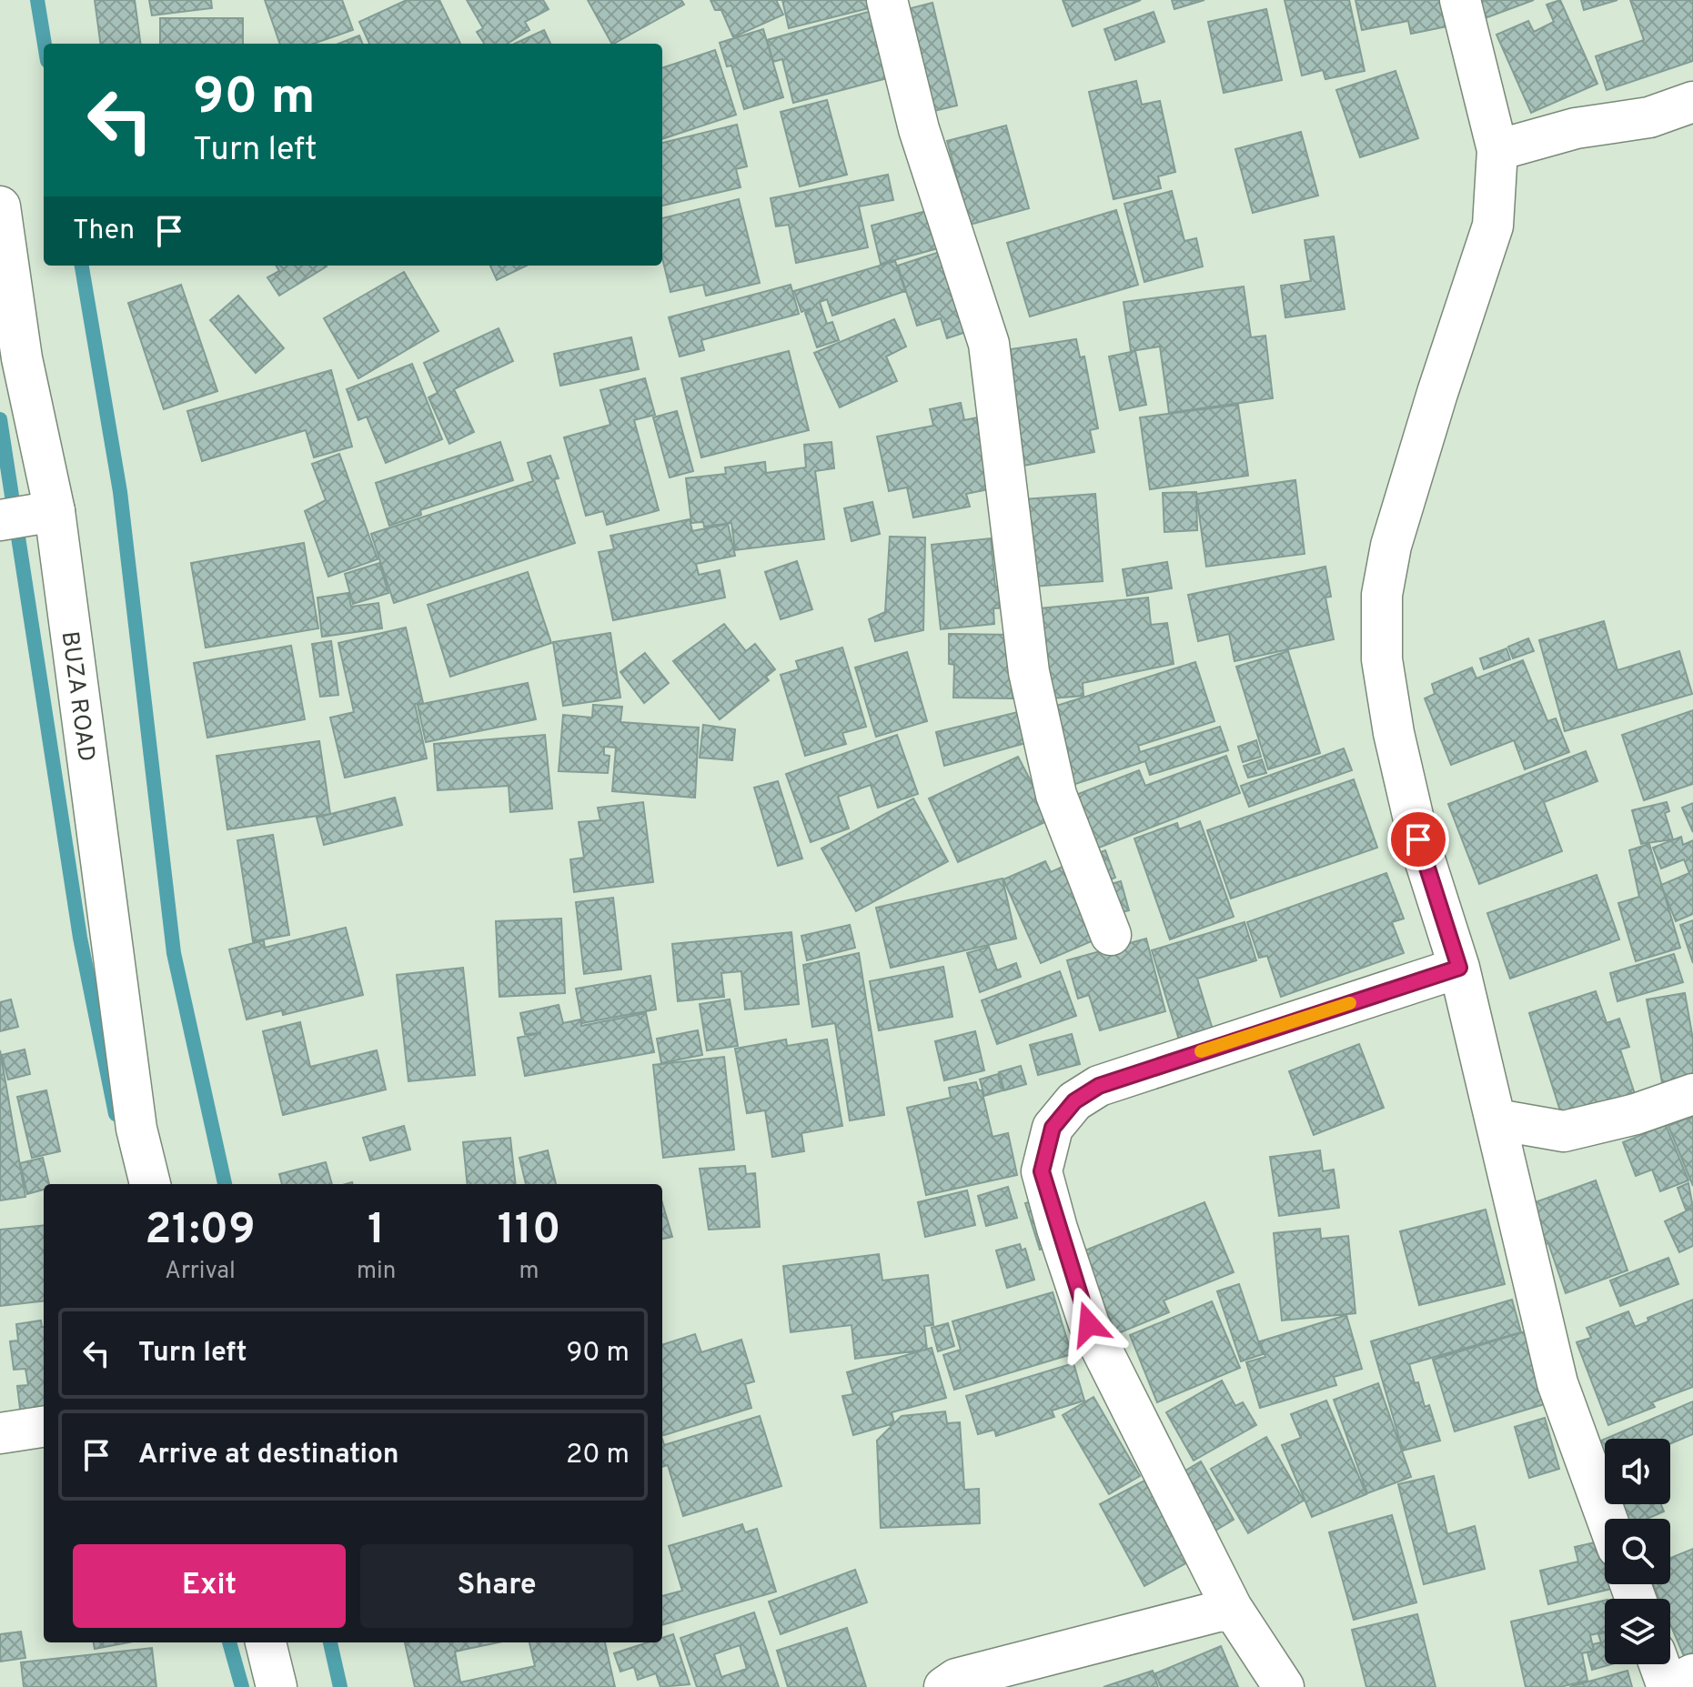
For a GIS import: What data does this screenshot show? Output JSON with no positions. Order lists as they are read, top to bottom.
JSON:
{
  "streets": {
    "street": ["BUZA ROAD"]
  },
  "page": {
    "turn": ["90 m", "Turn left"],
    "then": "Then",
    "eta": [
      "21:09",
      "Arrival",
      "1",
      "min",
      "110",
      "m"
    ],
    "list": [
      {
        "name": "Turn left",
        "value": "90 m"
      },
      {
        "name": "Arrive at destination",
        "value": "20 m"
      }
    ],
    "buttons": ["Exit", "Share"]
  }
}
